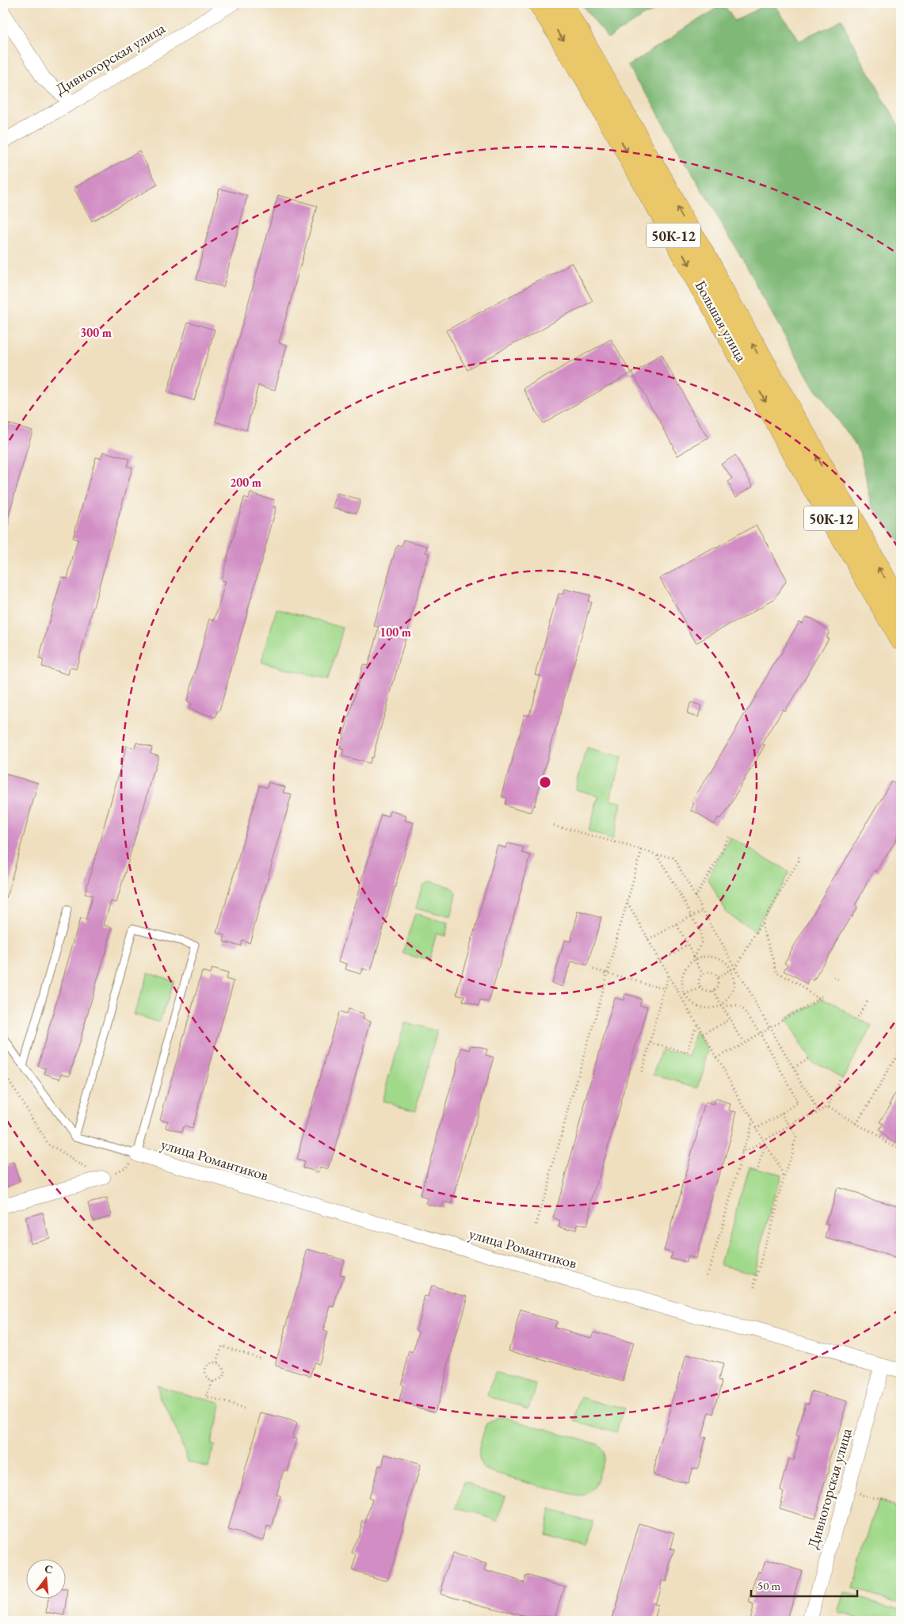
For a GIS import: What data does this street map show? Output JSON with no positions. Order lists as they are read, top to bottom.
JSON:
{
  "streets": {
    "main road": ["50К-12", "Большая улица"],
    "street": ["Дивногорская улица", "улица Романтиков"]
  },
  "crossings": [
    ["Дивногорская улица", "улица Романтиков"]
  ],
  "scale_bar": "50 m",
  "north": "top",
  "rings": ["300 m", "200 m", "100 m"]
}
